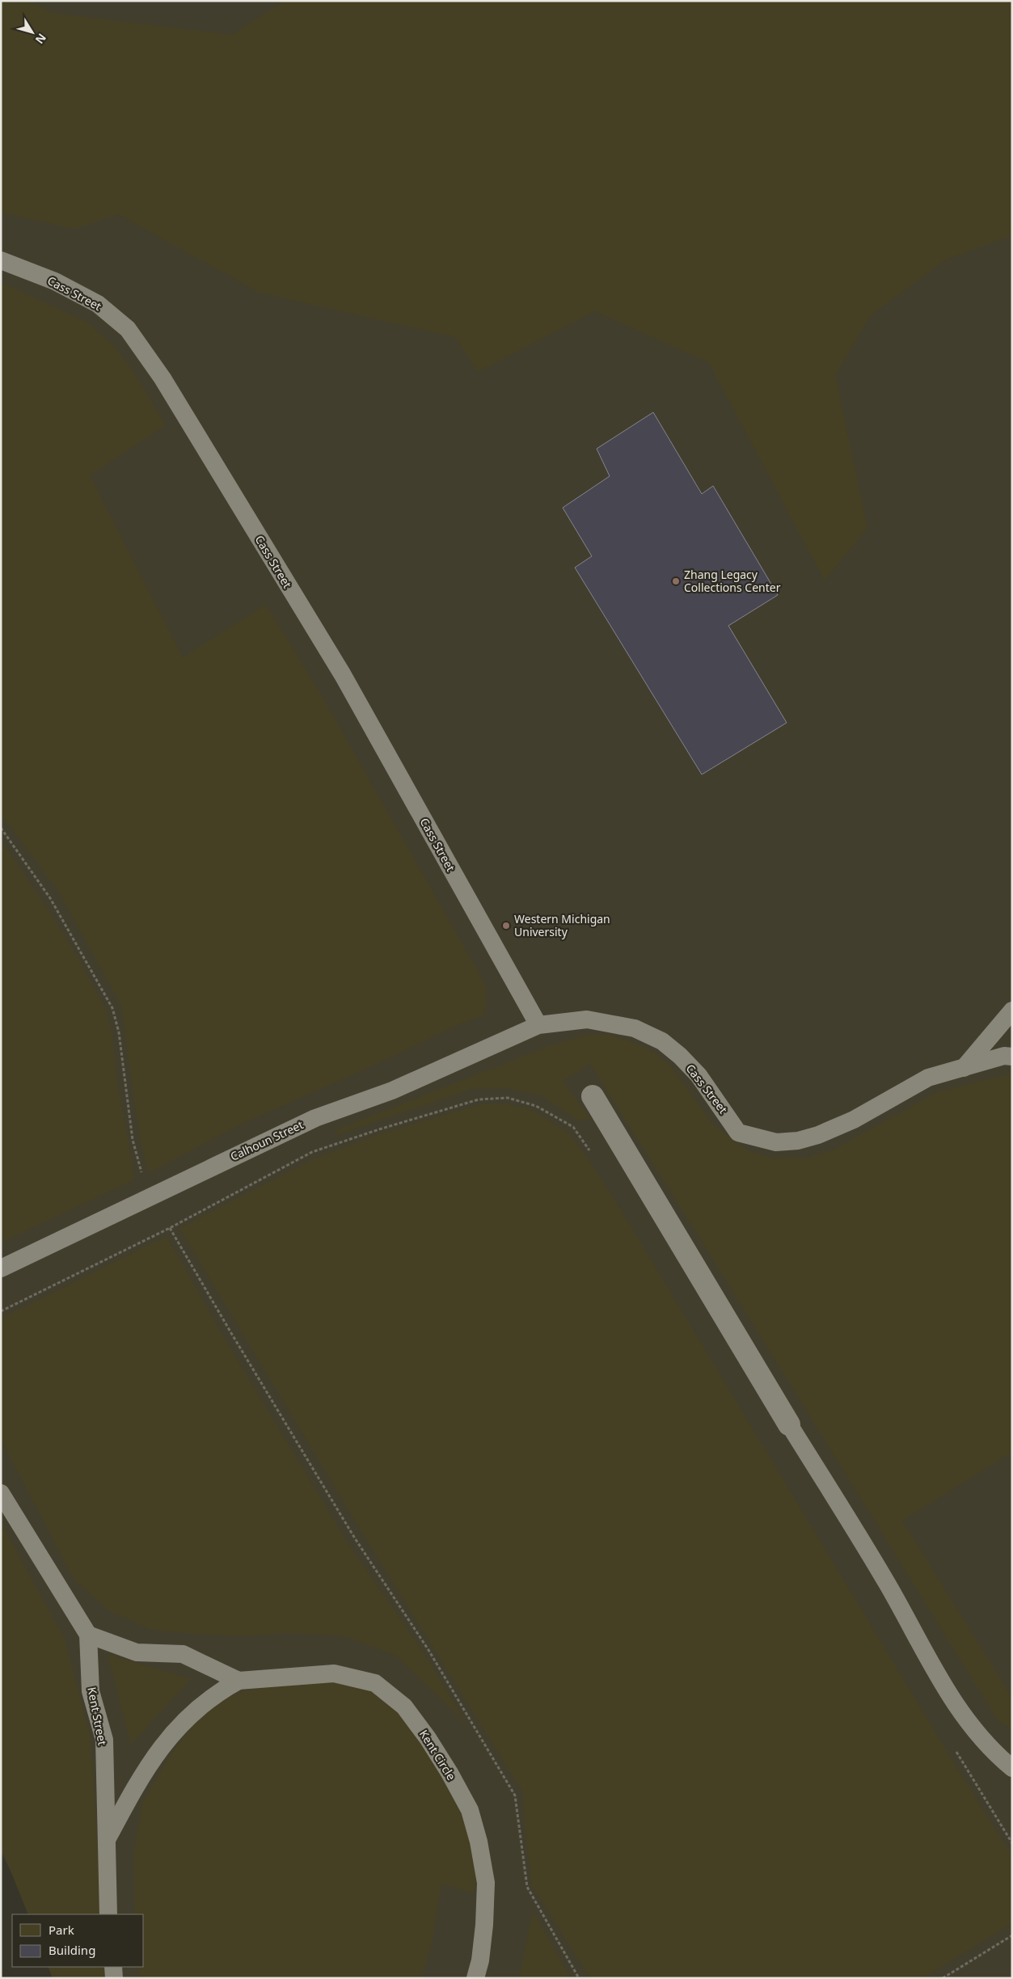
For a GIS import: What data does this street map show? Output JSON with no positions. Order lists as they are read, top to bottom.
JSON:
{
  "streets": {
    "lane": [
      "Cass Street",
      "Calhoun Street",
      "Kent Street",
      "Kent Circle"
    ]
  },
  "crossings": [
    ["Cass Street", "Calhoun Street"],
    ["Kent Street", "Kent Circle"]
  ],
  "places": ["Zhang Legacy Collections Center", "Western Michigan University"],
  "legend": ["Park", "Building"],
  "north": "bottom right"
}
